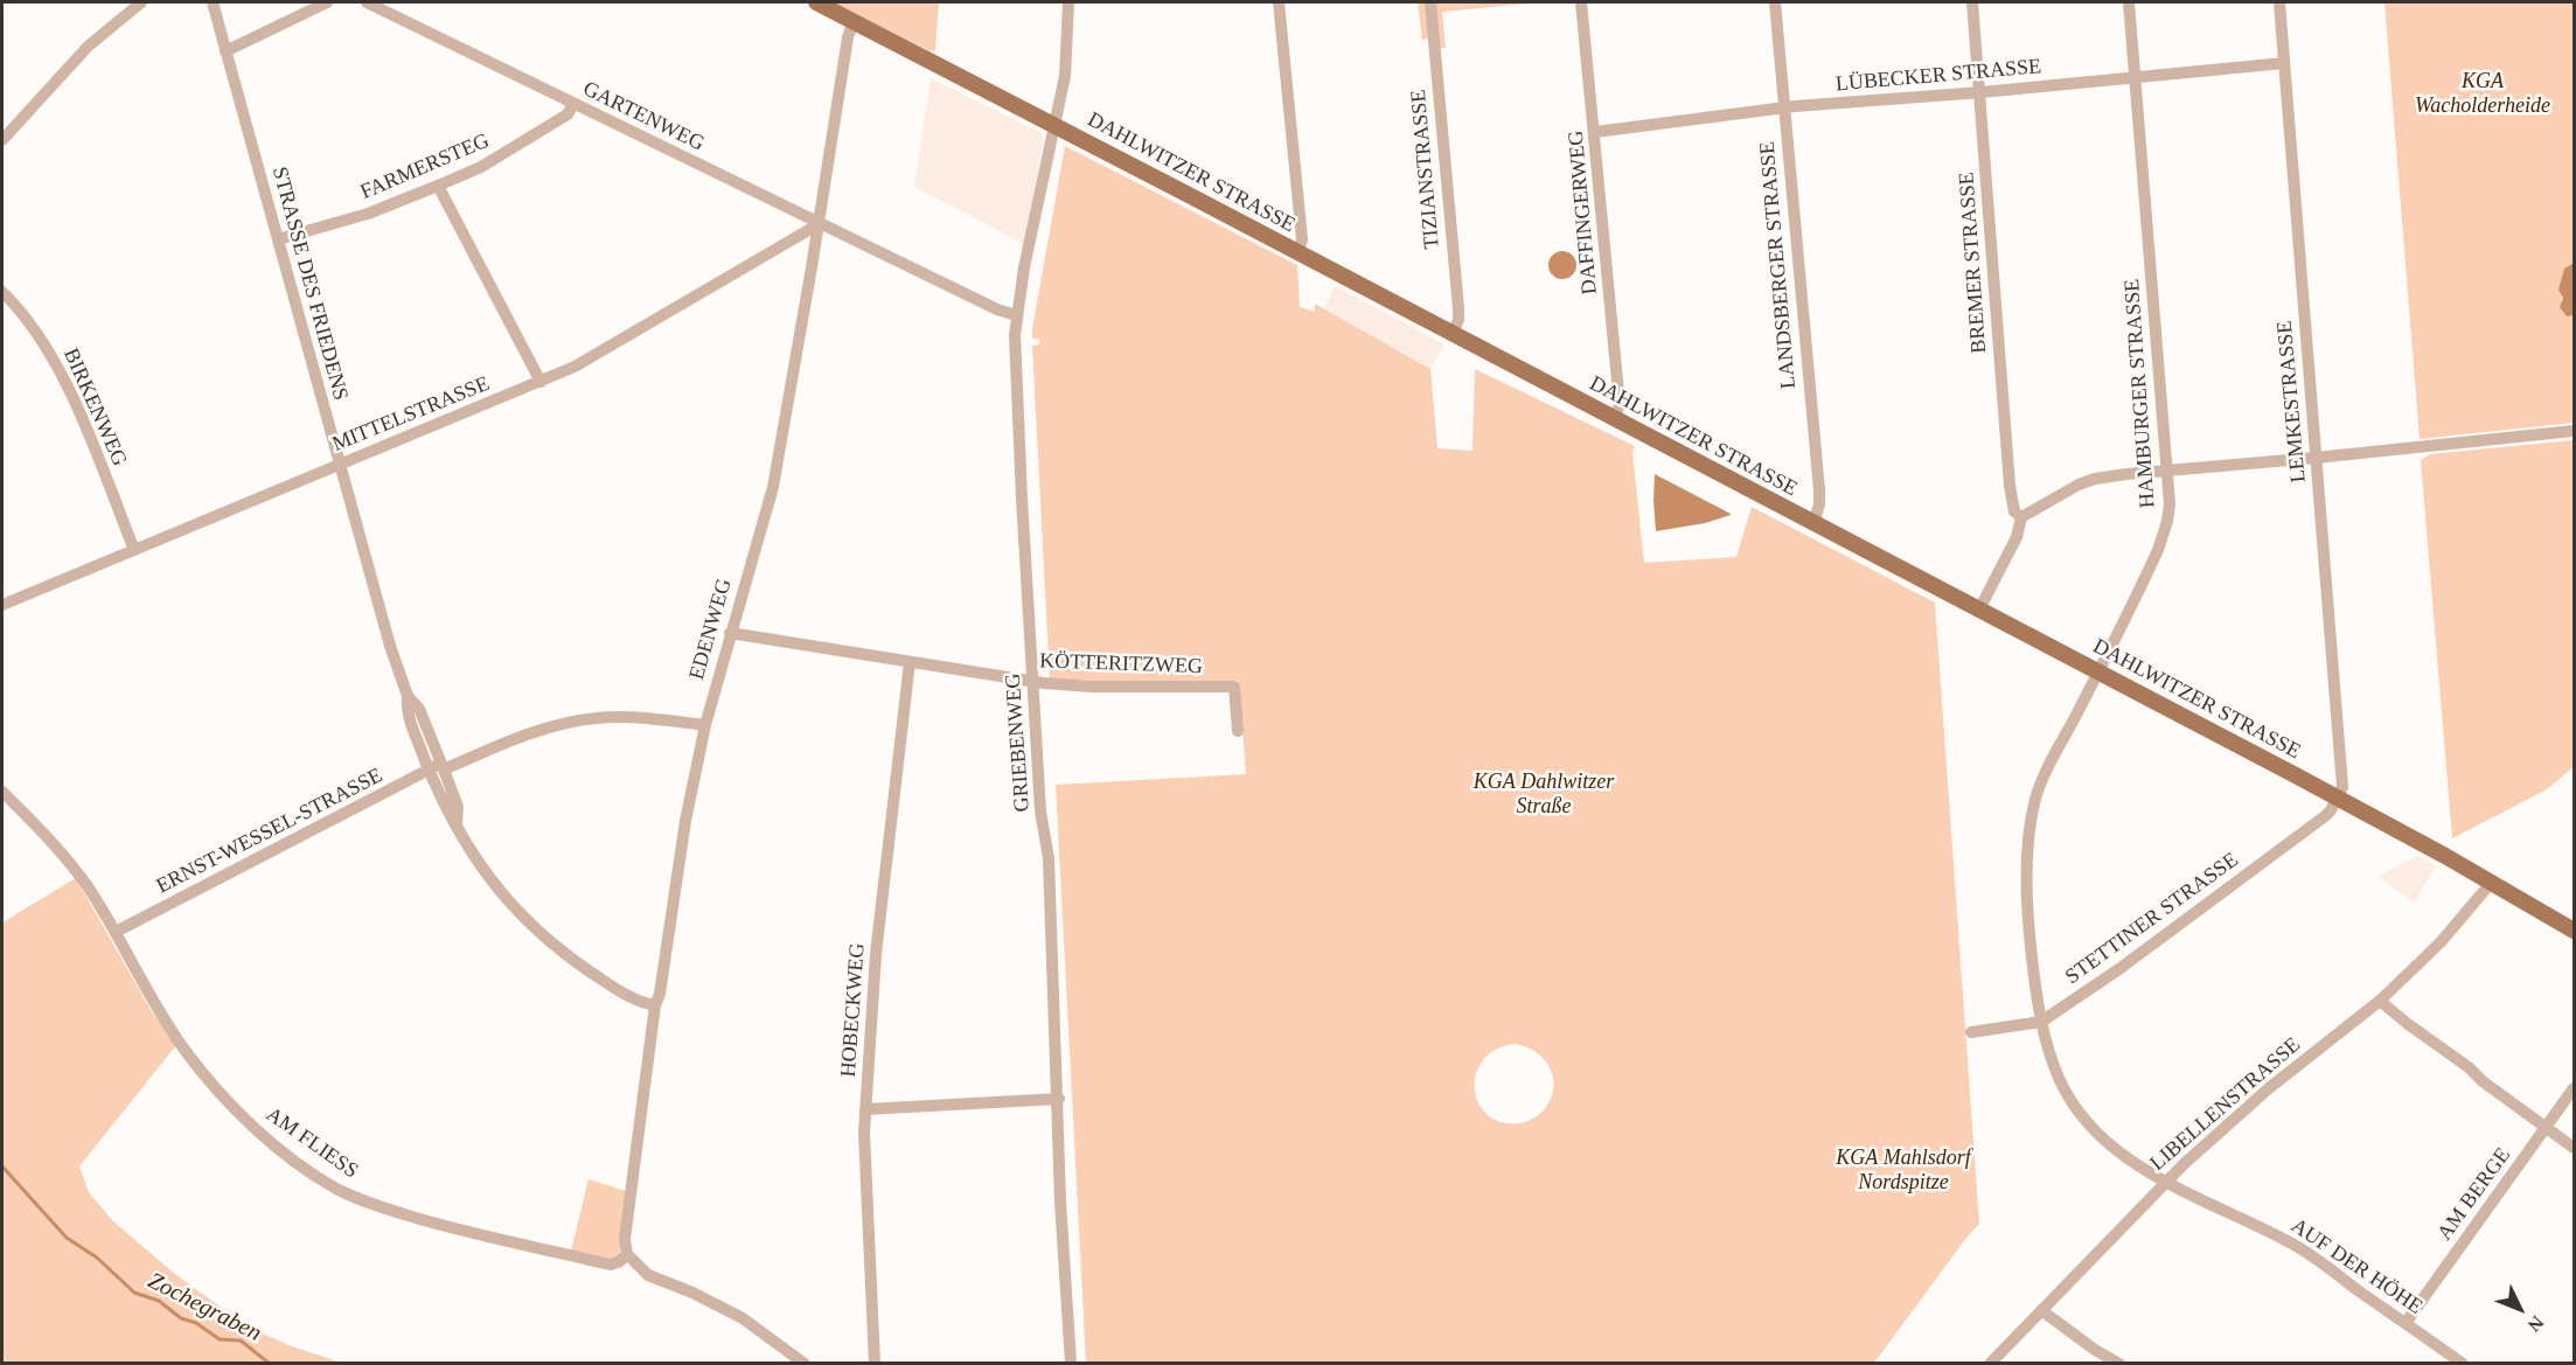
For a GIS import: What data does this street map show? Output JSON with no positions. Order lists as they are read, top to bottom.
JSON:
{
  "streets": {
    "main road": ["DAHLWITZER STRASSE"],
    "street": [
      "LÜBECKER STRASSE",
      "GARTENWEG",
      "FARMERSTEG",
      "TIZIANSTRASSE",
      "DAFFINGERWEG",
      "BREMER STRASSE",
      "LANDSBERGER STRASSE",
      "STRASSE DES FRIEDENS",
      "HAMBURGER STRASSE",
      "LEMKESTRASSE",
      "BIRKENWEG",
      "MITTELSTRASSE",
      "EDENWEG",
      "KÖTTERITZWEG",
      "GRIEBENWEG",
      "ERNST-WESSEL-STRASSE",
      "STETTINER STRASSE",
      "HOBECKWEG",
      "LIBELLENSTRASSE",
      "AM FLIESS",
      "AM BERGE",
      "AUF DER HÖHE"
    ]
  },
  "crossings": [
    ["LÜBECKER STRASSE", "DAFFINGERWEG"],
    ["LÜBECKER STRASSE", "BREMER STRASSE"],
    ["LÜBECKER STRASSE", "LANDSBERGER STRASSE"],
    ["LÜBECKER STRASSE", "HAMBURGER STRASSE"],
    ["LÜBECKER STRASSE", "LEMKESTRASSE"],
    ["GARTENWEG", "FARMERSTEG"],
    ["GARTENWEG", "MITTELSTRASSE"],
    ["GARTENWEG", "EDENWEG"],
    ["GARTENWEG", "GRIEBENWEG"],
    ["FARMERSTEG", "STRASSE DES FRIEDENS"],
    ["TIZIANSTRASSE", "DAHLWITZER STRASSE"],
    ["DAHLWITZER STRASSE", "DAFFINGERWEG"],
    ["DAHLWITZER STRASSE", "LANDSBERGER STRASSE"],
    ["DAHLWITZER STRASSE", "HAMBURGER STRASSE"],
    ["DAHLWITZER STRASSE", "LEMKESTRASSE"],
    ["DAHLWITZER STRASSE", "EDENWEG"],
    ["DAHLWITZER STRASSE", "GRIEBENWEG"],
    ["DAHLWITZER STRASSE", "STETTINER STRASSE"],
    ["DAHLWITZER STRASSE", "LIBELLENSTRASSE"],
    ["STRASSE DES FRIEDENS", "MITTELSTRASSE"],
    ["STRASSE DES FRIEDENS", "EDENWEG"],
    ["STRASSE DES FRIEDENS", "ERNST-WESSEL-STRASSE"],
    ["HAMBURGER STRASSE", "STETTINER STRASSE"],
    ["HAMBURGER STRASSE", "AUF DER HÖHE"],
    ["LEMKESTRASSE", "STETTINER STRASSE"],
    ["BIRKENWEG", "MITTELSTRASSE"],
    ["MITTELSTRASSE", "EDENWEG"],
    ["EDENWEG", "KÖTTERITZWEG"],
    ["EDENWEG", "ERNST-WESSEL-STRASSE"],
    ["EDENWEG", "AM FLIESS"],
    ["KÖTTERITZWEG", "GRIEBENWEG"],
    ["KÖTTERITZWEG", "HOBECKWEG"],
    ["ERNST-WESSEL-STRASSE", "AM FLIESS"],
    ["LIBELLENSTRASSE", "AUF DER HÖHE"],
    ["AM BERGE", "AUF DER HÖHE"]
  ],
  "water": ["Zochegraben"],
  "parks": ["KGA Wacholderheide", "KGA Dahlwitzer Straße", "KGA Mahlsdorf Nordspitze"],
  "north": "bottom right"
}
